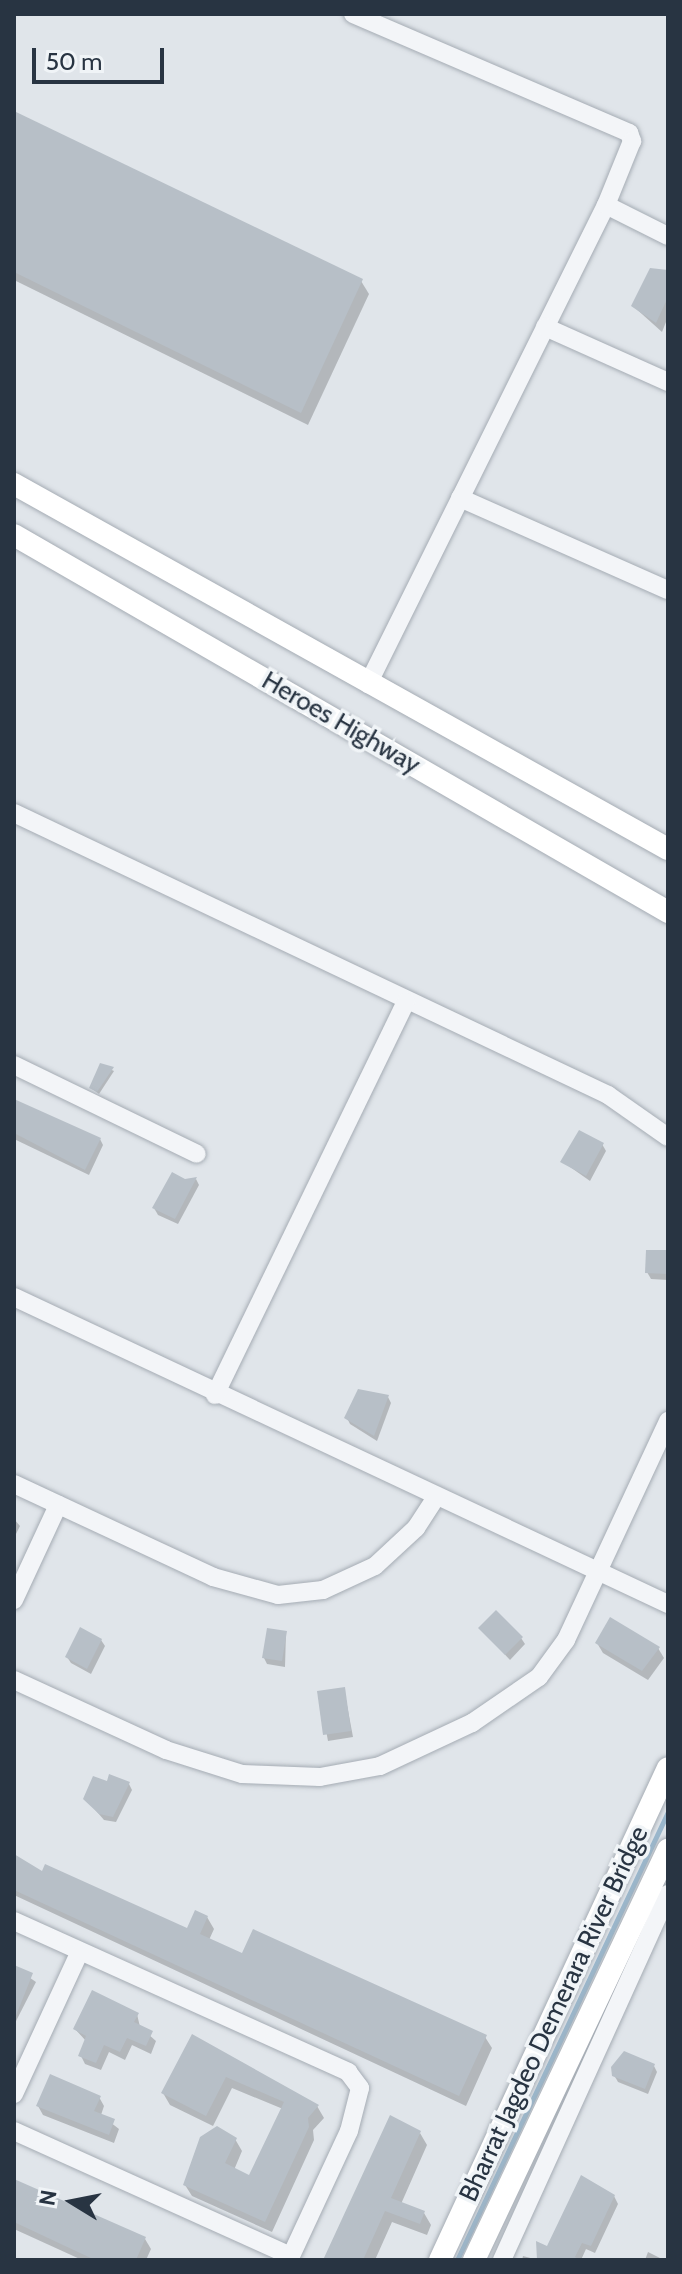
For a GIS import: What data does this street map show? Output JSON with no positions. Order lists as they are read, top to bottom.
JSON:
{
  "streets": {
    "main road": ["Heroes Highway", "Bharrat Jagdeo Demerara River Bridge"]
  },
  "scale_bar": "50 m",
  "north": "left"
}
